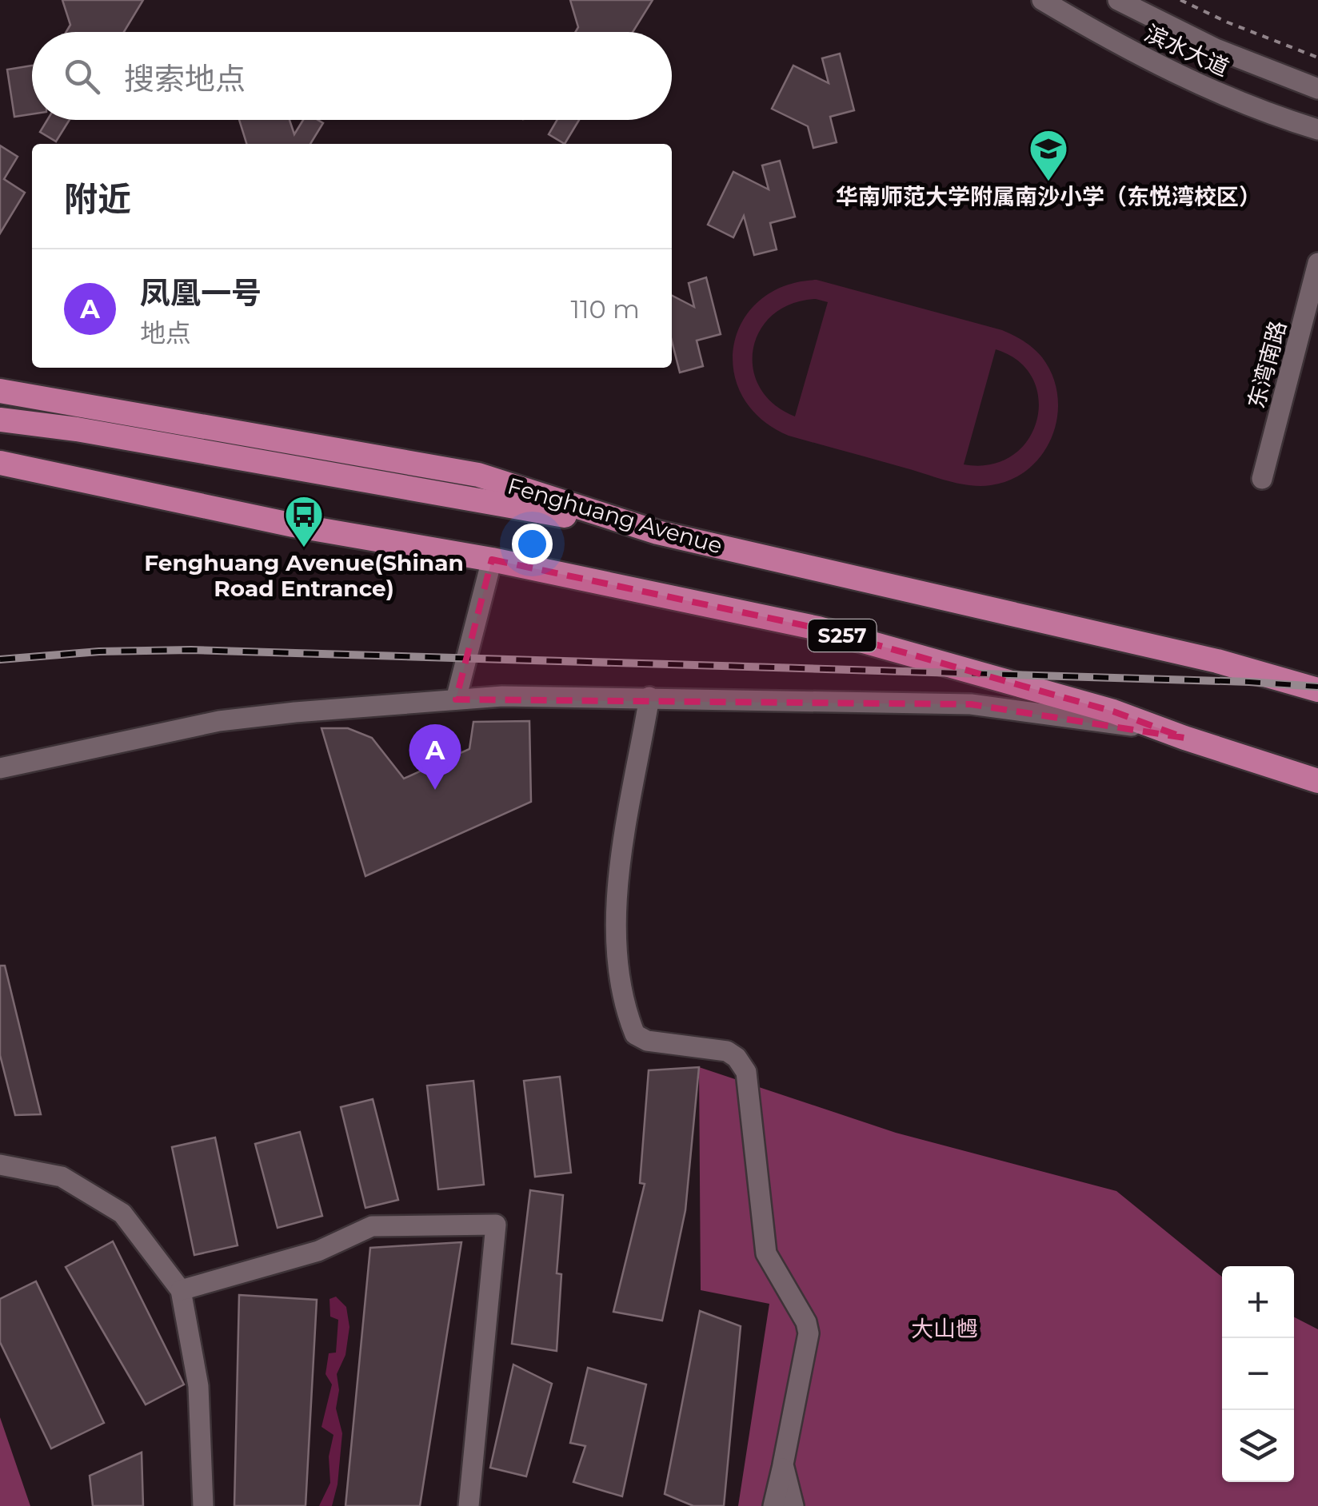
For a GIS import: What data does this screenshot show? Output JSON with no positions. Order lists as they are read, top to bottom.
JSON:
{
  "streets": {
    "main road": ["Fenghuang Avenue", "S257"],
    "street": ["滨水大道", "东湾南路"]
  },
  "parks": ["大山乸"],
  "places": {
    "school or university": ["华南师范大学附属南沙小学（东悦湾校区）"],
    "bus stop": ["Fenghuang Avenue(Shinan Road Entrance)"]
  },
  "page": {
    "search": "搜索地点",
    "heading": "附近",
    "list": [
      {
        "mark": "A",
        "name": "凤凰一号",
        "note": "地点",
        "value": "110 m"
      }
    ],
    "pins": "A",
    "map_buttons": ["+", "−"]
  }
}
